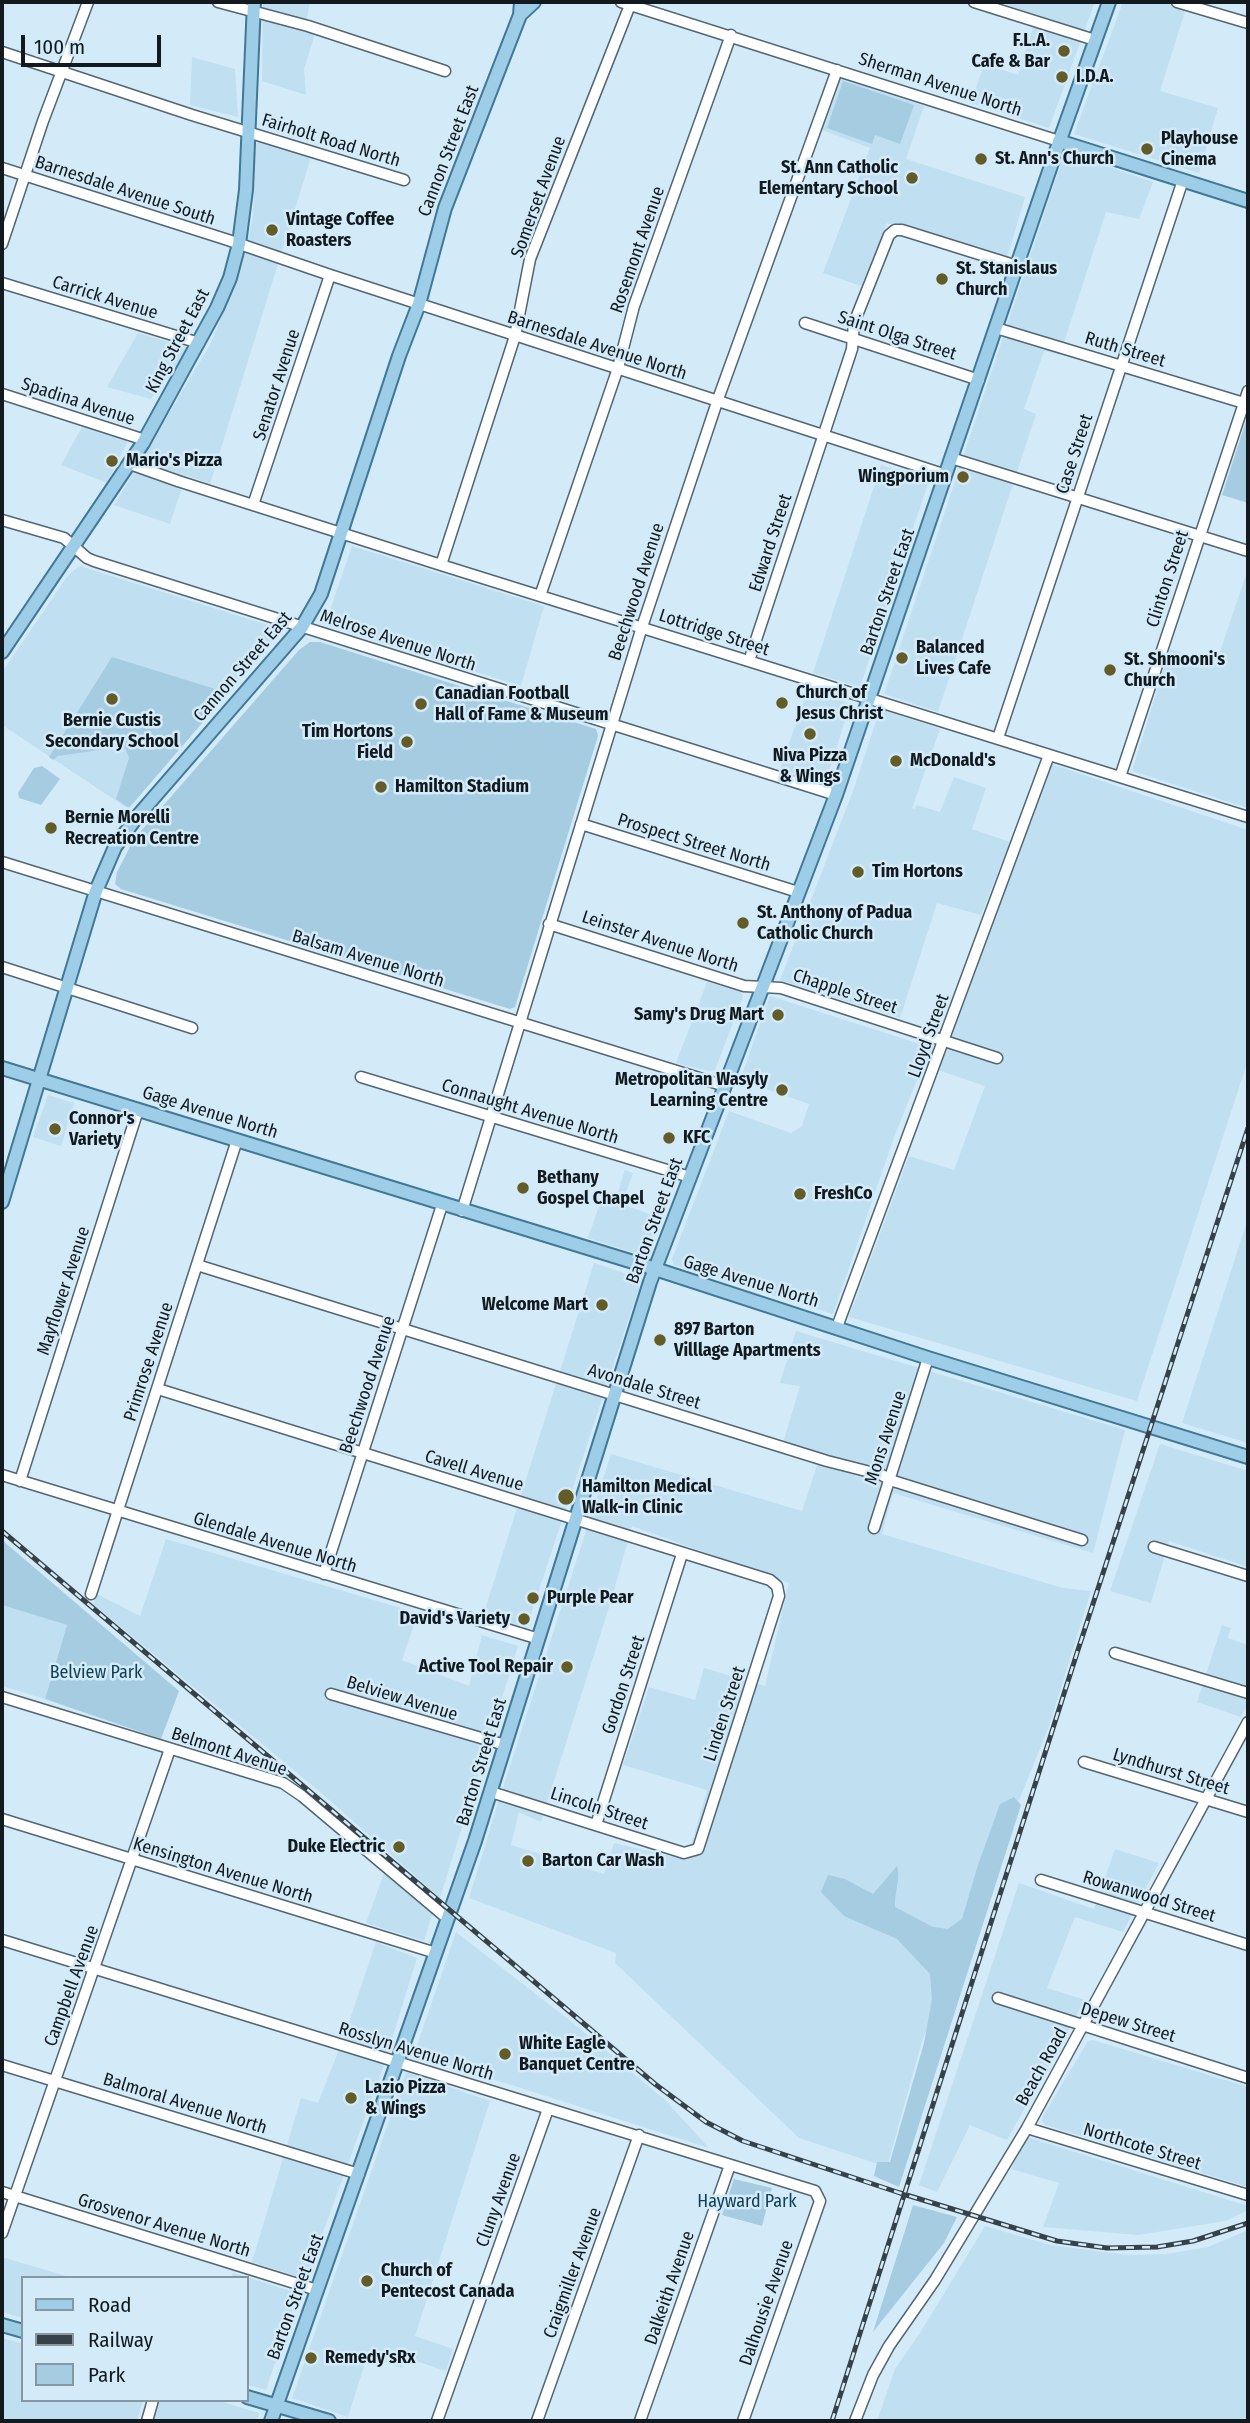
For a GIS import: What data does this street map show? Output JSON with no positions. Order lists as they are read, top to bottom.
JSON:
{
  "streets": {
    "main road": [
      "Sherman Avenue North",
      "Cannon Street East",
      "King Street East",
      "Barton Street East",
      "Gage Avenue North"
    ],
    "street": [
      "Fairholt Road North",
      "Barnesdale Avenue South",
      "Somerset Avenue",
      "Rosemont Avenue",
      "Carrick Avenue",
      "Saint Olga Street",
      "Barnesdale Avenue North",
      "Ruth Street",
      "Senator Avenue",
      "Spadina Avenue",
      "Case Street",
      "Edward Street",
      "Clinton Street",
      "Beechwood Avenue",
      "Lottridge Street",
      "Melrose Avenue North",
      "Prospect Street North",
      "Leinster Avenue North",
      "Balsam Avenue North",
      "Chapple Street",
      "Lloyd Street",
      "Connaught Avenue North",
      "Mayflower Avenue",
      "Primrose Avenue",
      "Avondale Street",
      "Mons Avenue",
      "Cavell Avenue",
      "Glendale Avenue North",
      "Gordon Street",
      "Belview Avenue",
      "Linden Street",
      "Belmont Avenue",
      "Lyndhurst Street",
      "Lincoln Street",
      "Kensington Avenue North",
      "Rowanwood Street",
      "Campbell Avenue",
      "Depew Street",
      "Rosslyn Avenue North",
      "Beach Road",
      "Balmoral Avenue North",
      "Northcote Street",
      "Cluny Avenue",
      "Grosvenor Avenue North",
      "Craigmiller Avenue",
      "Dalkeith Avenue",
      "Dalhousie Avenue"
    ]
  },
  "crossings": [
    ["Sherman Avenue North", "Somerset Avenue"],
    ["Sherman Avenue North", "Rosemont Avenue"],
    ["Sherman Avenue North", "Case Street"],
    ["Sherman Avenue North", "Beechwood Avenue"],
    ["Sherman Avenue North", "Barton Street East"],
    ["Fairholt Road North", "King Street East"],
    ["Cannon Street East", "Barnesdale Avenue North"],
    ["Cannon Street East", "Lottridge Street"],
    ["Cannon Street East", "Melrose Avenue North"],
    ["Cannon Street East", "Balsam Avenue North"],
    ["Cannon Street East", "Gage Avenue North"],
    ["Barnesdale Avenue South", "King Street East"],
    ["Barnesdale Avenue South", "Barnesdale Avenue North"],
    ["Somerset Avenue", "Barnesdale Avenue North"],
    ["Somerset Avenue", "Lottridge Street"],
    ["Rosemont Avenue", "Barnesdale Avenue North"],
    ["Rosemont Avenue", "Lottridge Street"],
    ["Carrick Avenue", "King Street East"],
    ["Saint Olga Street", "Edward Street"],
    ["Saint Olga Street", "Barton Street East"],
    ["King Street East", "Barnesdale Avenue North"],
    ["King Street East", "Spadina Avenue"],
    ["King Street East", "Lottridge Street"],
    ["King Street East", "Melrose Avenue North"],
    ["Barnesdale Avenue North", "Senator Avenue"],
    ["Barnesdale Avenue North", "Edward Street"],
    ["Barnesdale Avenue North", "Beechwood Avenue"],
    ["Barnesdale Avenue North", "Barton Street East"],
    ["Ruth Street", "Case Street"],
    ["Ruth Street", "Clinton Street"],
    ["Ruth Street", "Barton Street East"],
    ["Senator Avenue", "Lottridge Street"],
    ["Case Street", "Lottridge Street"],
    ["Edward Street", "Barton Street East"],
    ["Edward Street", "Lottridge Street"],
    ["Clinton Street", "Lottridge Street"],
    ["Beechwood Avenue", "Lottridge Street"],
    ["Beechwood Avenue", "Melrose Avenue North"],
    ["Beechwood Avenue", "Prospect Street North"],
    ["Beechwood Avenue", "Leinster Avenue North"],
    ["Beechwood Avenue", "Balsam Avenue North"],
    ["Beechwood Avenue", "Connaught Avenue North"],
    ["Beechwood Avenue", "Gage Avenue North"],
    ["Beechwood Avenue", "Avondale Street"],
    ["Beechwood Avenue", "Cavell Avenue"],
    ["Beechwood Avenue", "Glendale Avenue North"],
    ["Barton Street East", "Lottridge Street"],
    ["Barton Street East", "Melrose Avenue North"],
    ["Barton Street East", "Prospect Street North"],
    ["Barton Street East", "Leinster Avenue North"],
    ["Barton Street East", "Balsam Avenue North"],
    ["Barton Street East", "Chapple Street"],
    ["Barton Street East", "Connaught Avenue North"],
    ["Barton Street East", "Gage Avenue North"],
    ["Barton Street East", "Avondale Street"],
    ["Barton Street East", "Cavell Avenue"],
    ["Barton Street East", "Glendale Avenue North"],
    ["Barton Street East", "Belview Avenue"],
    ["Barton Street East", "Belmont Avenue"],
    ["Barton Street East", "Lincoln Street"],
    ["Barton Street East", "Kensington Avenue North"],
    ["Barton Street East", "Rosslyn Avenue North"],
    ["Barton Street East", "Balmoral Avenue North"],
    ["Barton Street East", "Grosvenor Avenue North"],
    ["Lottridge Street", "Lloyd Street"],
    ["Leinster Avenue North", "Chapple Street"],
    ["Chapple Street", "Lloyd Street"],
    ["Lloyd Street", "Gage Avenue North"],
    ["Gage Avenue North", "Mayflower Avenue"],
    ["Gage Avenue North", "Primrose Avenue"],
    ["Gage Avenue North", "Mons Avenue"],
    ["Mayflower Avenue", "Glendale Avenue North"],
    ["Primrose Avenue", "Avondale Street"],
    ["Primrose Avenue", "Cavell Avenue"],
    ["Primrose Avenue", "Glendale Avenue North"],
    ["Avondale Street", "Mons Avenue"],
    ["Cavell Avenue", "Gordon Street"],
    ["Cavell Avenue", "Linden Street"],
    ["Gordon Street", "Lincoln Street"],
    ["Linden Street", "Lincoln Street"],
    ["Belmont Avenue", "Campbell Avenue"],
    ["Lyndhurst Street", "Beach Road"],
    ["Kensington Avenue North", "Campbell Avenue"],
    ["Rowanwood Street", "Beach Road"],
    ["Campbell Avenue", "Rosslyn Avenue North"],
    ["Campbell Avenue", "Balmoral Avenue North"],
    ["Campbell Avenue", "Grosvenor Avenue North"],
    ["Depew Street", "Beach Road"],
    ["Rosslyn Avenue North", "Cluny Avenue"],
    ["Rosslyn Avenue North", "Craigmiller Avenue"],
    ["Rosslyn Avenue North", "Dalkeith Avenue"],
    ["Rosslyn Avenue North", "Dalhousie Avenue"],
    ["Beach Road", "Northcote Street"]
  ],
  "parks": ["Belview Park", "Hayward Park"],
  "places": [
    "F.L.A. Cafe & Bar",
    "I.D.A.",
    "Playhouse Cinema",
    "St. Ann's Church",
    "St. Ann Catholic Elementary School",
    "Vintage Coffee Roasters",
    "St. Stanislaus Church",
    "Mario's Pizza",
    "Wingporium",
    "Balanced Lives Cafe",
    "St. Shmooni's Church",
    "Bernie Custis Secondary School",
    "Church of Jesus Christ",
    "Canadian Football Hall of Fame & Museum",
    "Niva Pizza & Wings",
    "Tim Hortons Field",
    "McDonald's",
    "Hamilton Stadium",
    "Bernie Morelli Recreation Centre",
    "Tim Hortons",
    "St. Anthony of Padua Catholic Church",
    "Samy's Drug Mart",
    "Metropolitan Wasyly Learning Centre",
    "Connor's Variety",
    "KFC",
    "Bethany Gospel Chapel",
    "FreshCo",
    "Welcome Mart",
    "897 Barton Villlage Apartments",
    "Hamilton Medical Walk-in Clinic",
    "Purple Pear",
    "David's Variety",
    "Active Tool Repair",
    "Duke Electric",
    "Barton Car Wash",
    "White Eagle Banquet Centre",
    "Lazio Pizza & Wings",
    "Church of Pentecost Canada",
    "Remedy'sRx"
  ],
  "legend": ["Road", "Railway", "Park"],
  "scale_bar": "100 m"
}
